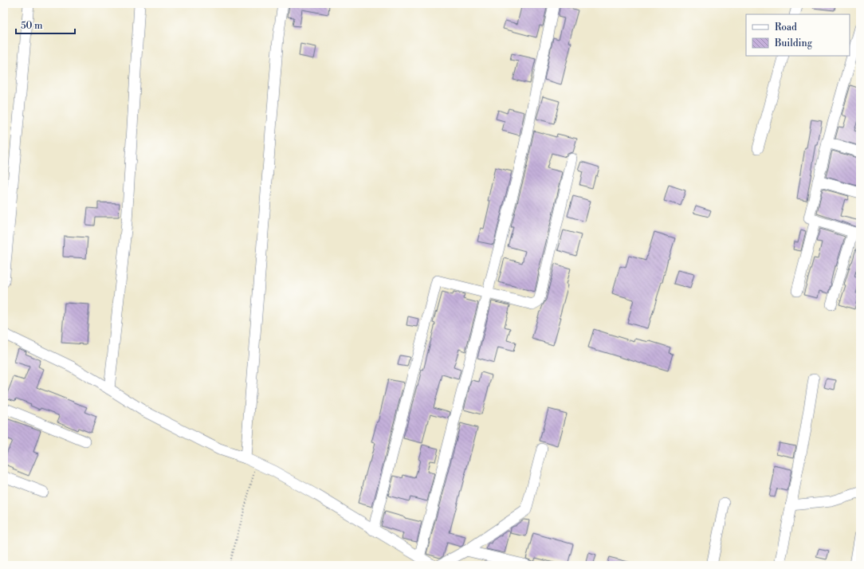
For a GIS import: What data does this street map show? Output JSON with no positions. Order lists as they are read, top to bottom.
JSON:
{
  "legend": ["Road", "Building"],
  "scale_bar": "50 m"
}
